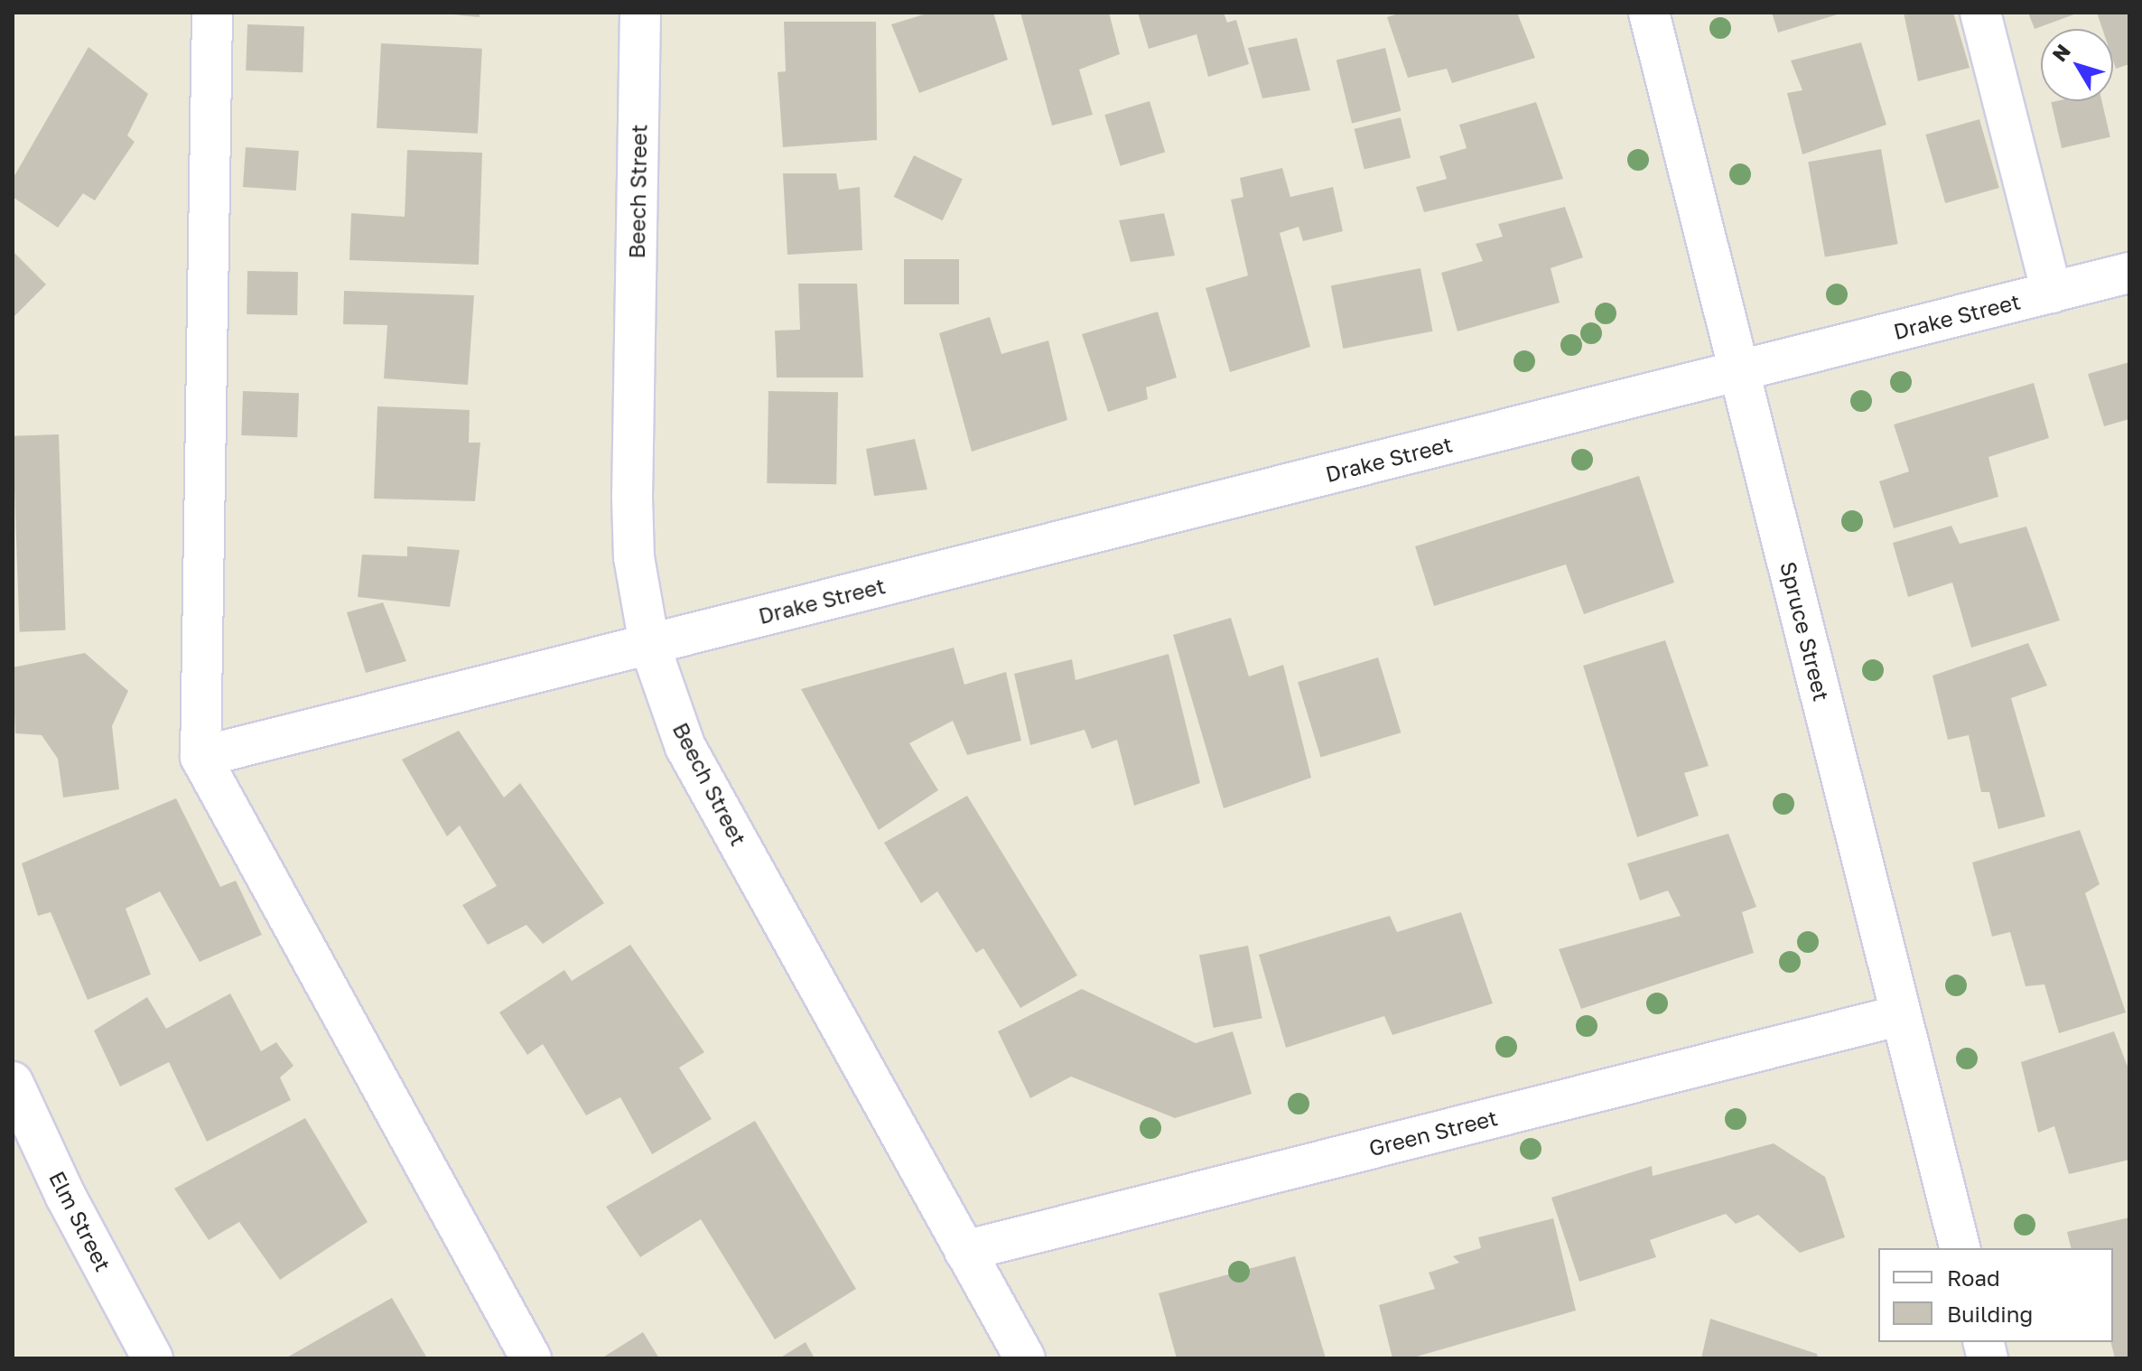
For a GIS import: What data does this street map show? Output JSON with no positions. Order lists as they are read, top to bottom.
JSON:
{
  "streets": {
    "street": [
      "Beech Street",
      "Drake Street",
      "Spruce Street",
      "Green Street",
      "Elm Street"
    ]
  },
  "crossings": [
    ["Beech Street", "Drake Street"],
    ["Beech Street", "Green Street"],
    ["Drake Street", "Spruce Street"],
    ["Spruce Street", "Green Street"]
  ],
  "legend": ["Road", "Building"],
  "north": "top left"
}
